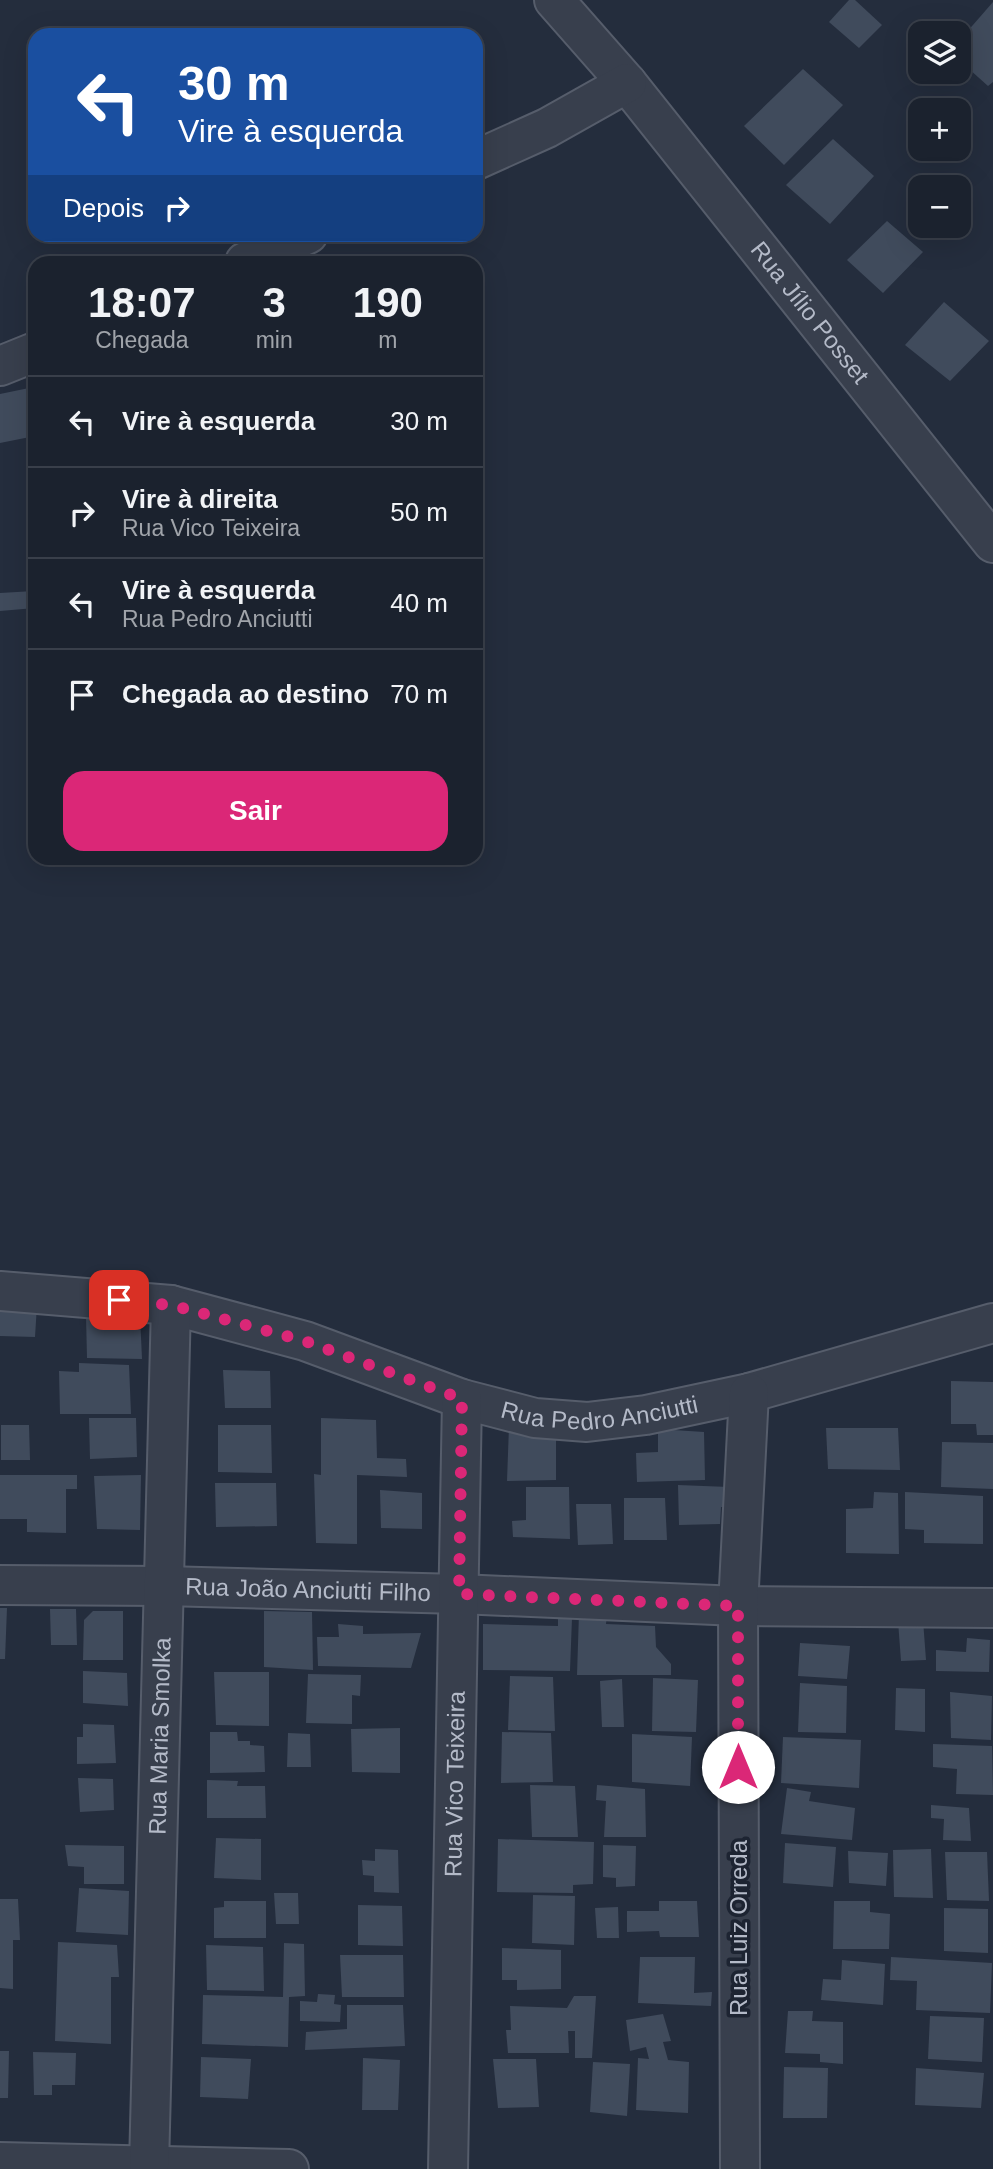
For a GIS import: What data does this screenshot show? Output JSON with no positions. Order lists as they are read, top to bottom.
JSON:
{
  "streets": {
    "street": [
      "Rua Jílio Posset",
      "Rua Pedro Anciutti",
      "Rua João Anciutti Filho",
      "Rua Maria Smolka",
      "Rua Vico Teixeira",
      "Rua Luiz Orreda"
    ]
  },
  "crossings": [
    ["Rua Pedro Anciutti", "Rua Maria Smolka"],
    ["Rua Pedro Anciutti", "Rua Vico Teixeira"],
    ["Rua Pedro Anciutti", "Rua Luiz Orreda"],
    ["Rua João Anciutti Filho", "Rua Maria Smolka"],
    ["Rua João Anciutti Filho", "Rua Vico Teixeira"],
    ["Rua João Anciutti Filho", "Rua Luiz Orreda"]
  ],
  "page": {
    "map_buttons": ["+", "−"],
    "turn": ["30 m", "Vire à esquerda"],
    "then": "Depois",
    "eta": [
      "18:07",
      "Chegada",
      "3",
      "min",
      "190",
      "m"
    ],
    "list": [
      {
        "name": "Vire à esquerda",
        "value": "30 m"
      },
      {
        "name": "Vire à direita",
        "note": "Rua Vico Teixeira",
        "value": "50 m"
      },
      {
        "name": "Vire à esquerda",
        "note": "Rua Pedro Anciutti",
        "value": "40 m"
      },
      {
        "name": "Chegada ao destino",
        "value": "70 m"
      }
    ],
    "buttons": "Sair"
  }
}
